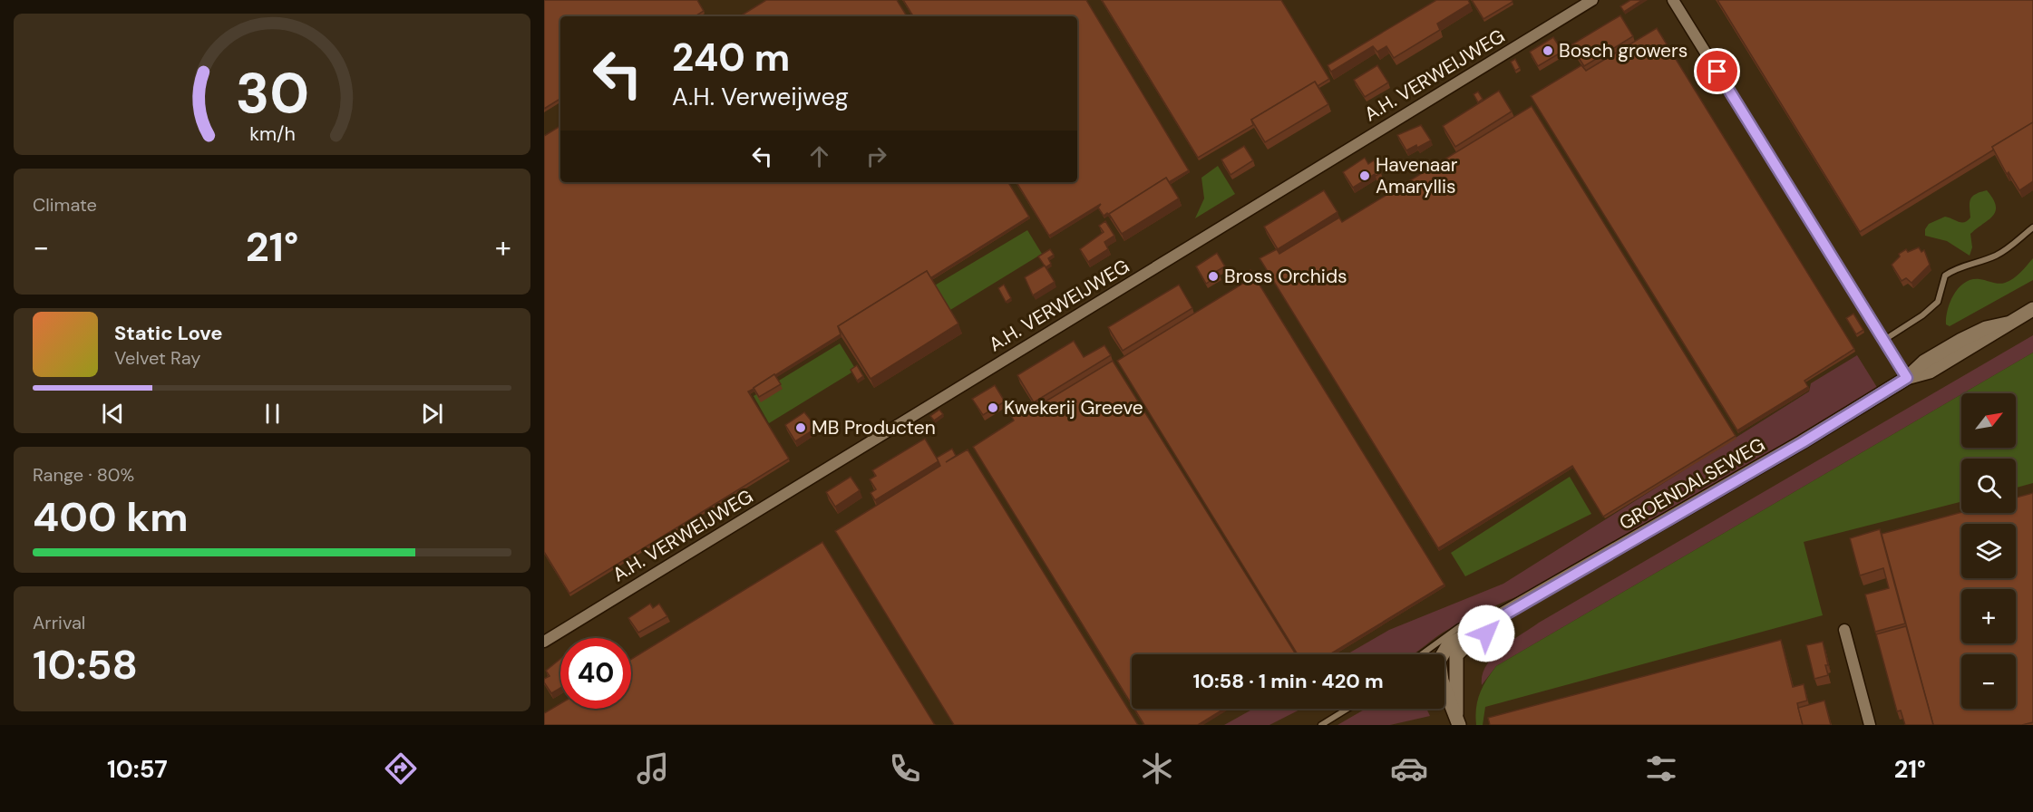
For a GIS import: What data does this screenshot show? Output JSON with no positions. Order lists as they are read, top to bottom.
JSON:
{
  "streets": {
    "street": ["A.H. VERWEIJWEG", "GROENDALSEWEG"]
  },
  "places": [
    "Bosch growers",
    "Havenaar Amaryllis",
    "Bross Orchids",
    "Kwekerij Greeve",
    "MB Producten"
  ],
  "north": "top right",
  "page": {
    "turn": ["240 m", "A.H. Verweijweg"],
    "tile": [
      "Climate",
      ["Range · 80%", "400 km"],
      ["Arrival", "10:58"]
    ],
    "heat": ["−", "21°", "+"],
    "song": ["Static Love", "Velvet Ray"],
    "map_buttons": ["+", "−"],
    "limit": "40",
    "trip": "10:58 · 1 min · 420 m",
    "tabs": ["10:57", "21°"],
    "gauge": ["30", "km/h"]
  }
}
